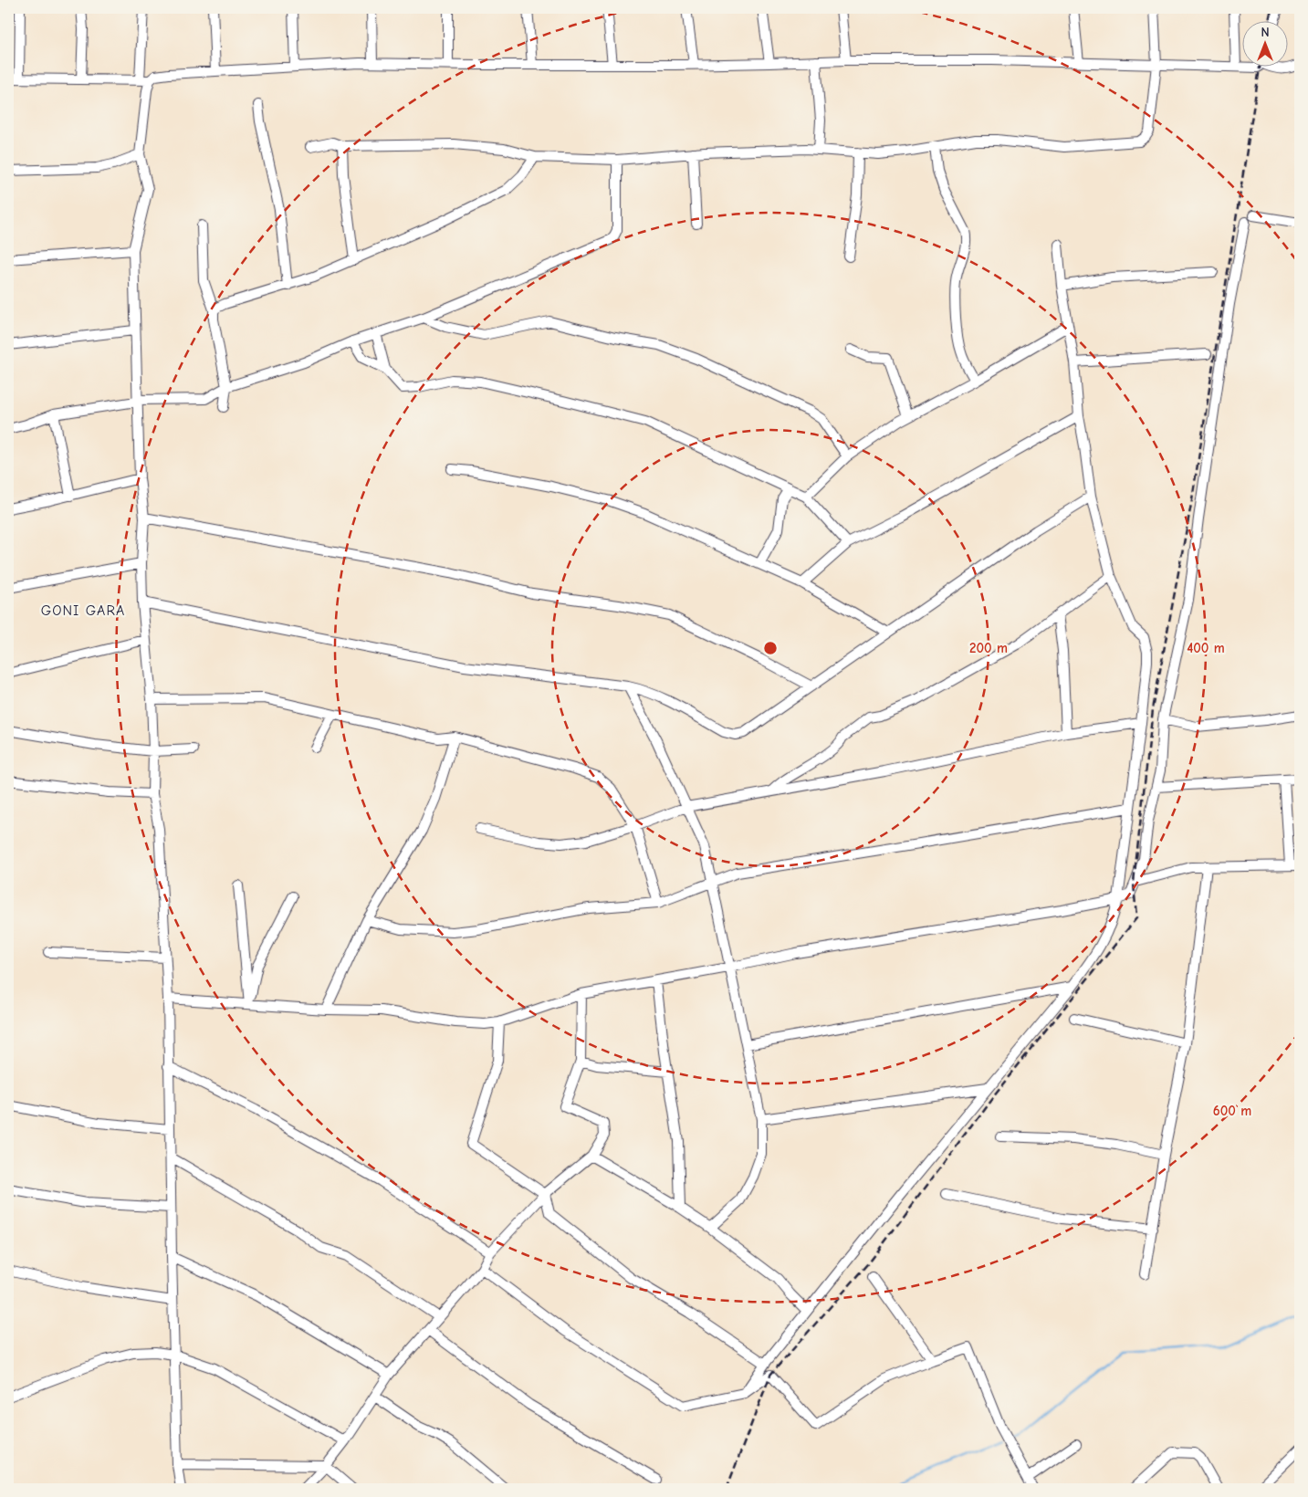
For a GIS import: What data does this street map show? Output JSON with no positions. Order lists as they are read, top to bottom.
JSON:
{
  "districts": ["GONI GARA"],
  "north": "top",
  "rings": ["200 m", "400 m", "600 m"]
}
